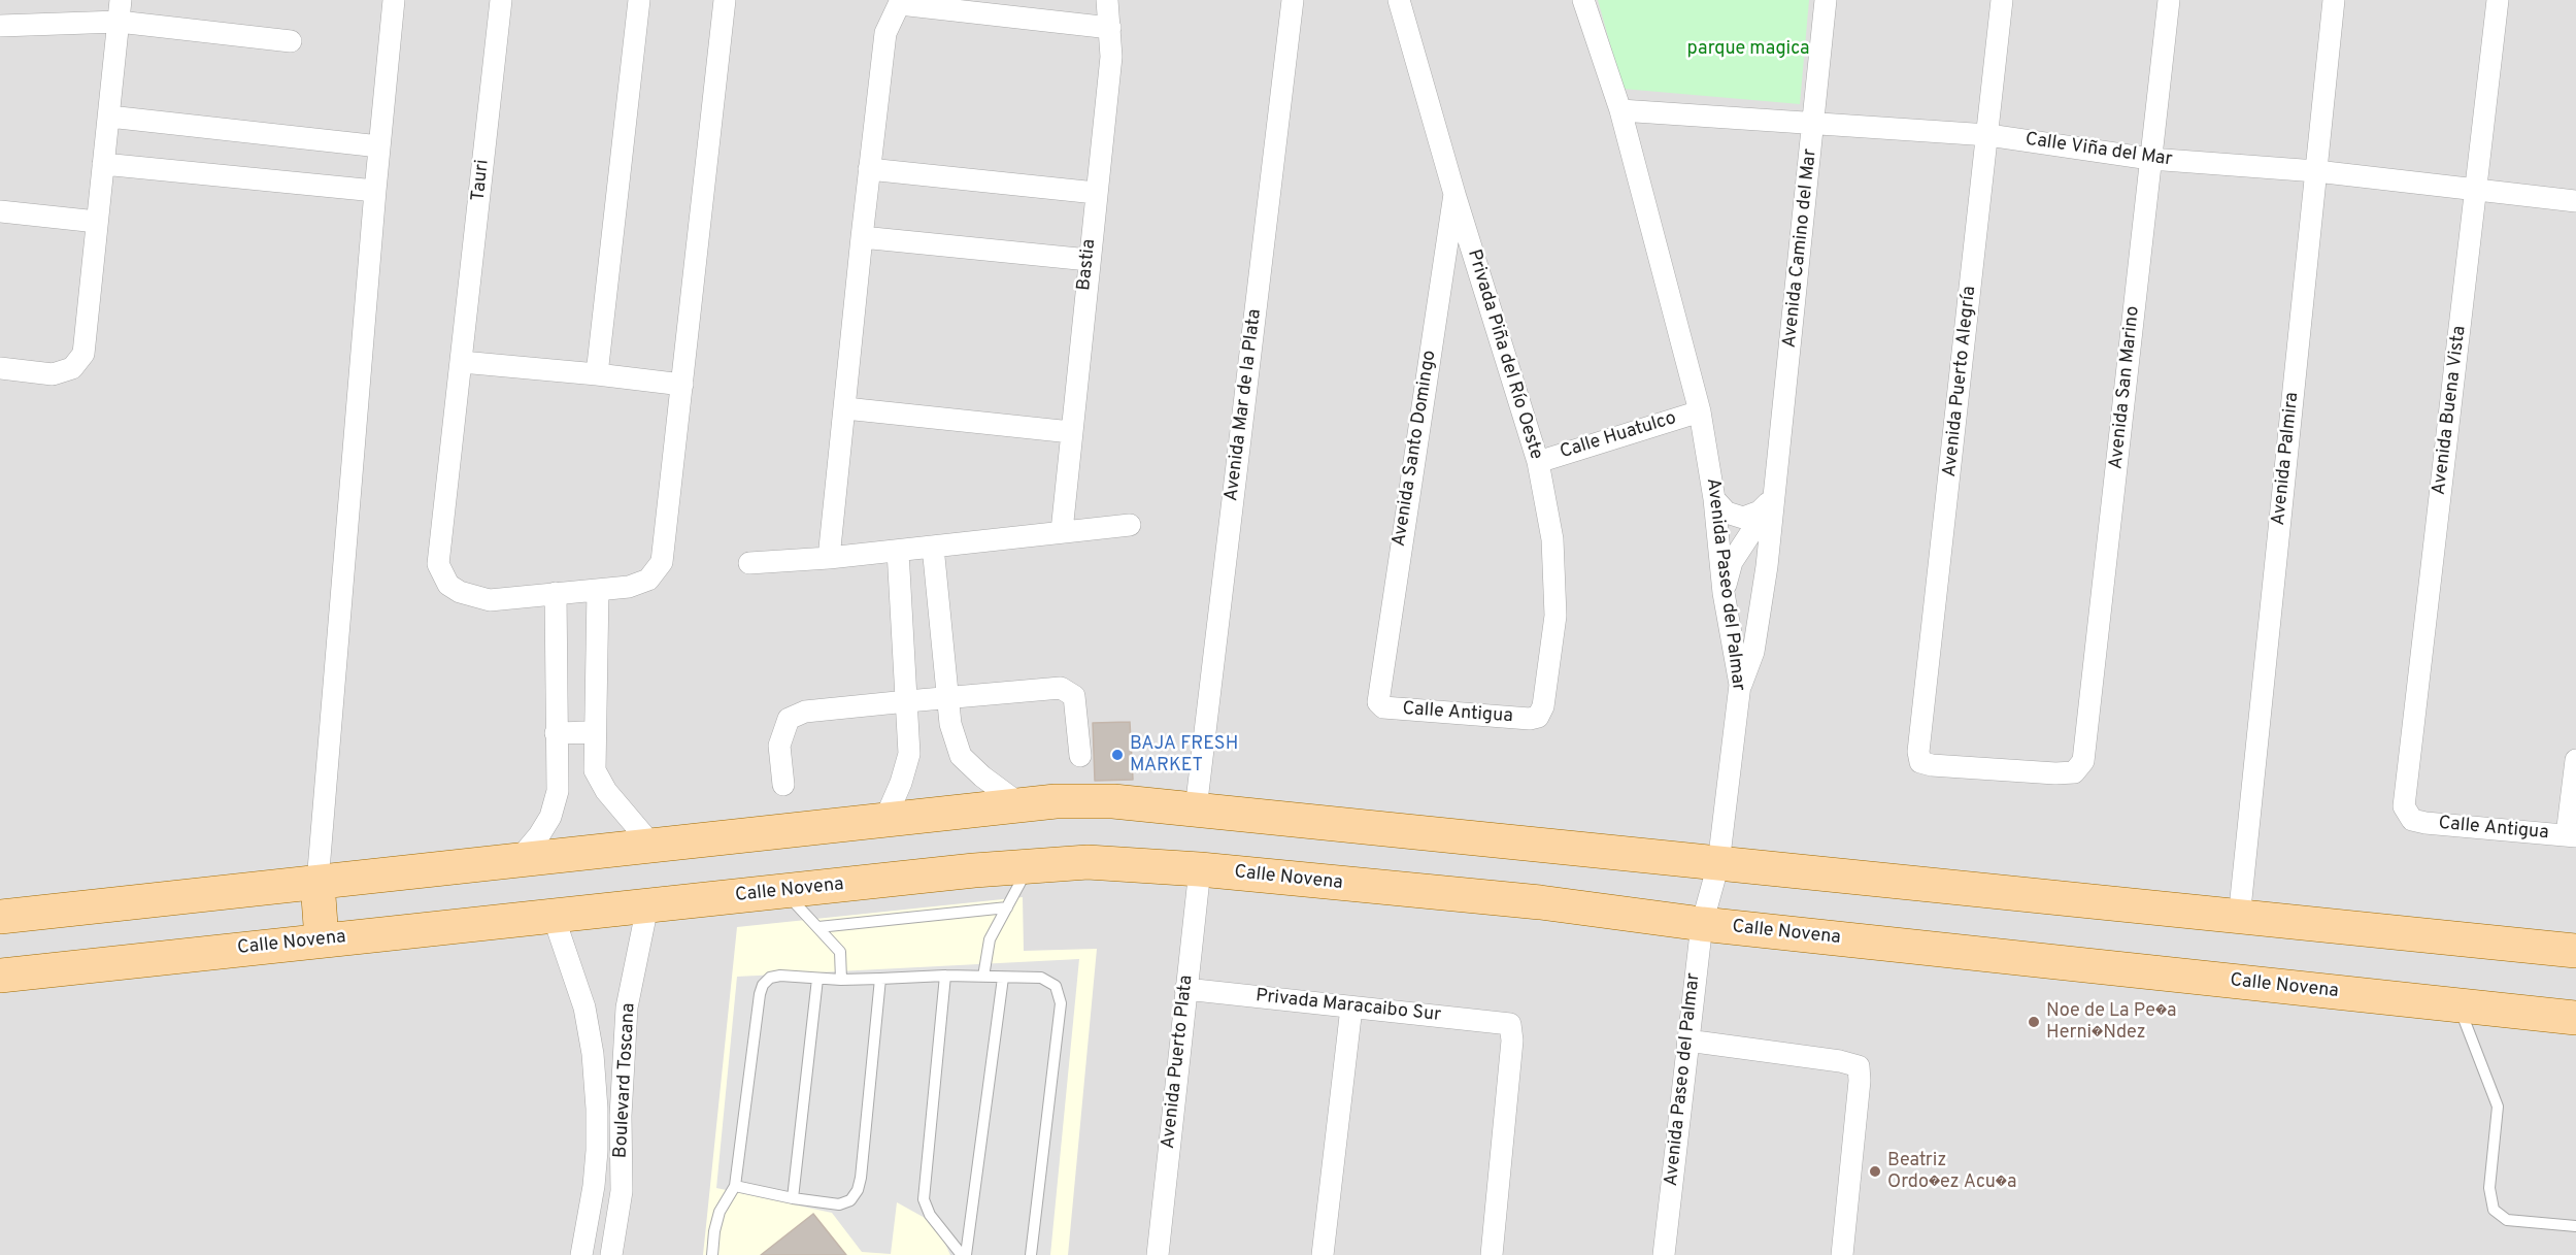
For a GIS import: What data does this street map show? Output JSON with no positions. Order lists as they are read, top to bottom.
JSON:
{
  "streets": {
    "main road": ["Calle Novena"],
    "street": [
      "Calle Viña del Mar",
      "Tauri",
      "Avenida Camino del Mar",
      "Bastia",
      "Privada Piña del Río Oeste",
      "Avenida Puerto Alegría",
      "Avenida San Marino",
      "Avenida Mar de la Plata",
      "Avenida Buena Vista",
      "Calle Huatulco",
      "Avenida Santo Domingo",
      "Avenida Palmira",
      "Avenida Paseo del Palmar",
      "Calle Antigua",
      "Privada Maracaibo Sur",
      "Avenida Puerto Plata",
      "Boulevard Toscana"
    ]
  },
  "crossings": [
    ["Calle Viña del Mar", "Avenida Camino del Mar"],
    ["Calle Viña del Mar", "Avenida Puerto Alegría"],
    ["Calle Viña del Mar", "Avenida San Marino"],
    ["Calle Viña del Mar", "Avenida Buena Vista"],
    ["Calle Viña del Mar", "Avenida Palmira"],
    ["Calle Viña del Mar", "Avenida Paseo del Palmar"],
    ["Avenida Camino del Mar", "Avenida Paseo del Palmar"],
    ["Privada Piña del Río Oeste", "Calle Huatulco"],
    ["Privada Piña del Río Oeste", "Avenida Santo Domingo"],
    ["Privada Piña del Río Oeste", "Calle Antigua"],
    ["Avenida Puerto Alegría", "Avenida San Marino"],
    ["Avenida Buena Vista", "Calle Antigua"],
    ["Calle Huatulco", "Avenida Paseo del Palmar"],
    ["Avenida Santo Domingo", "Calle Antigua"],
    ["Avenida Paseo del Palmar", "Calle Novena"],
    ["Calle Novena", "Avenida Puerto Plata"],
    ["Calle Novena", "Boulevard Toscana"],
    ["Privada Maracaibo Sur", "Avenida Puerto Plata"]
  ],
  "parks": ["parque magica"],
  "places": ["BAJA FRESH MARKET", "Noe de La Pe�a Herni�Ndez", "Beatriz Ordo�ez Acu�a"]
}
